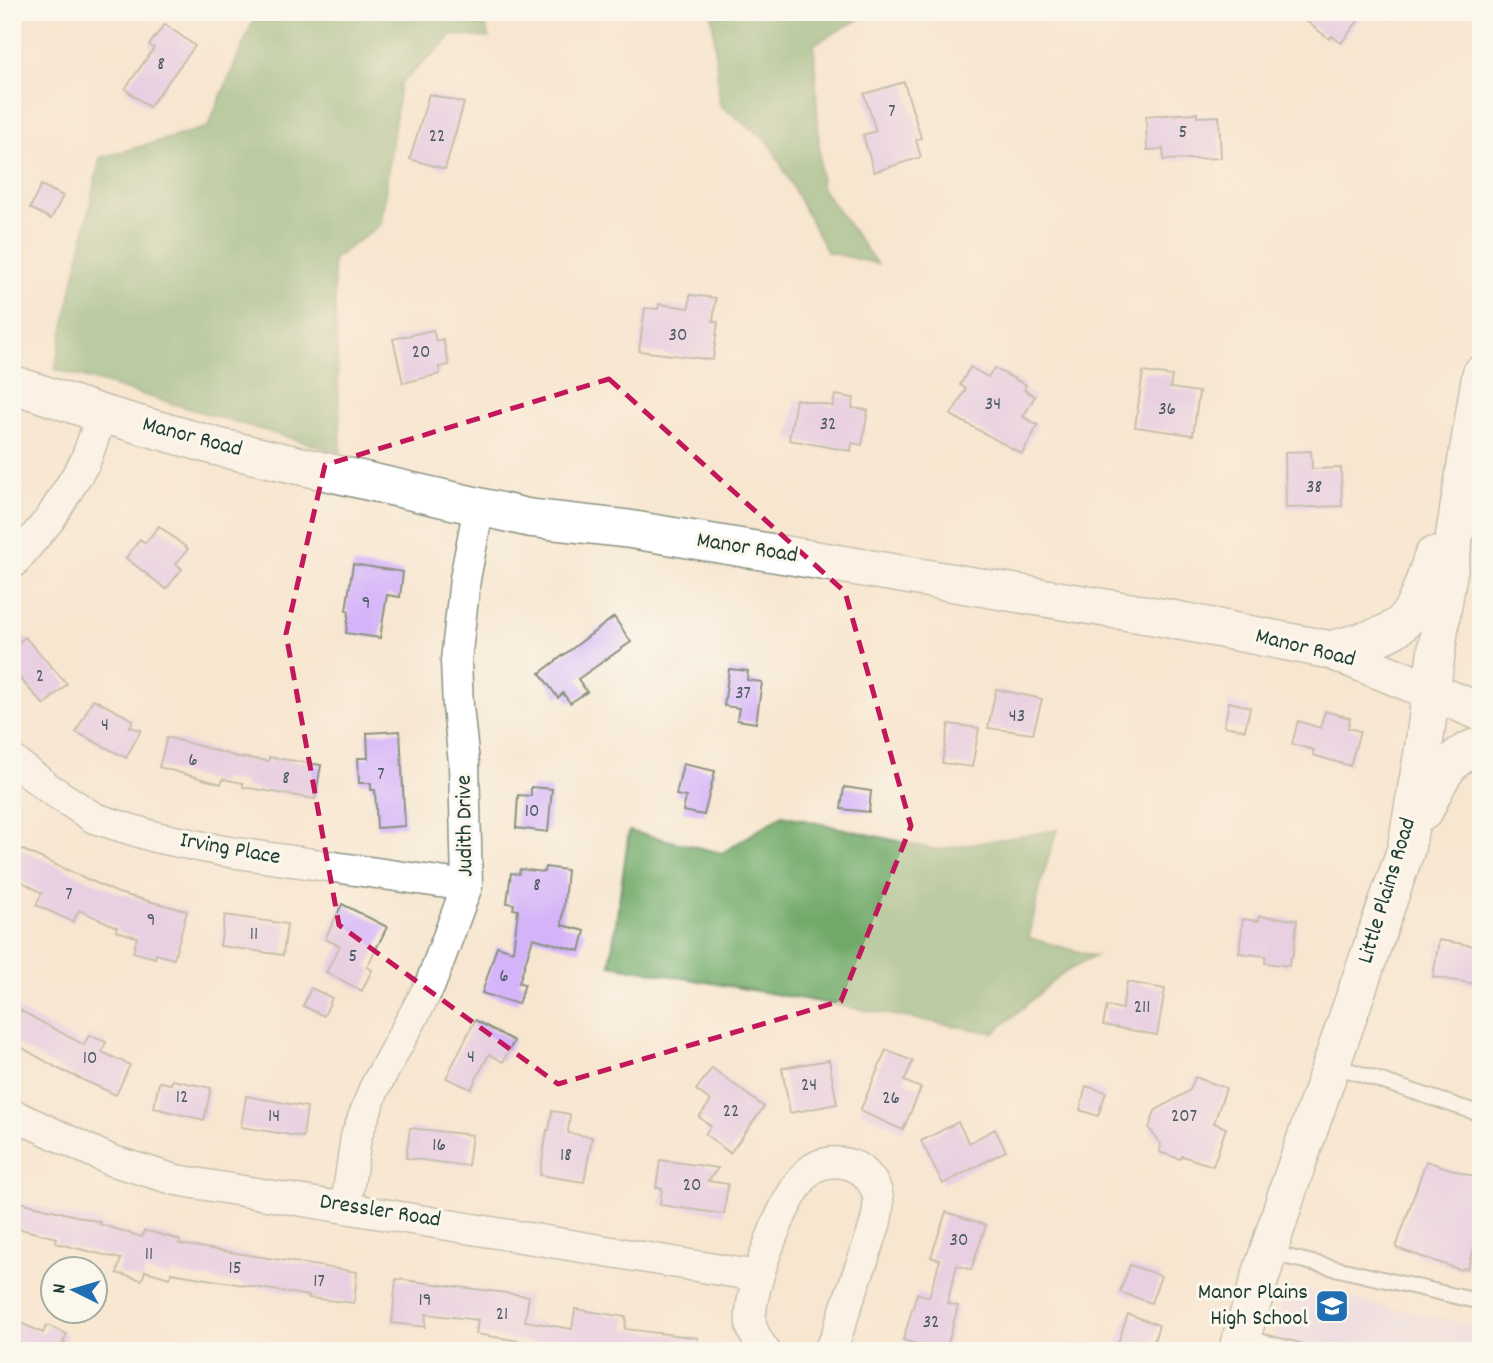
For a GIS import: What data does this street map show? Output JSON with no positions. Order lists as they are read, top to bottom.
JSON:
{
  "streets": {
    "street": [
      "Manor Road",
      "Judith Drive",
      "Irving Place",
      "Little Plains Road",
      "Dressler Road"
    ]
  },
  "crossings": [
    ["Manor Road", "Judith Drive"],
    ["Manor Road", "Little Plains Road"],
    ["Judith Drive", "Irving Place"],
    ["Judith Drive", "Dressler Road"]
  ],
  "places": {
    "school or university": ["Manor Plains High School"]
  },
  "house_numbers": [
    "8",
    "7",
    "5",
    "22",
    "30",
    "20",
    "34",
    "36",
    "32",
    "38",
    "9",
    "2",
    "37",
    "43",
    "4",
    "6",
    "7",
    "8",
    "10",
    "8",
    "7",
    "9",
    "11",
    "5",
    "6",
    "211",
    "4",
    "10",
    "24",
    "12",
    "26",
    "22",
    "14",
    "207",
    "16",
    "18",
    "20",
    "30",
    "11",
    "15",
    "17",
    "19",
    "21",
    "32"
  ],
  "north": "left"
}
